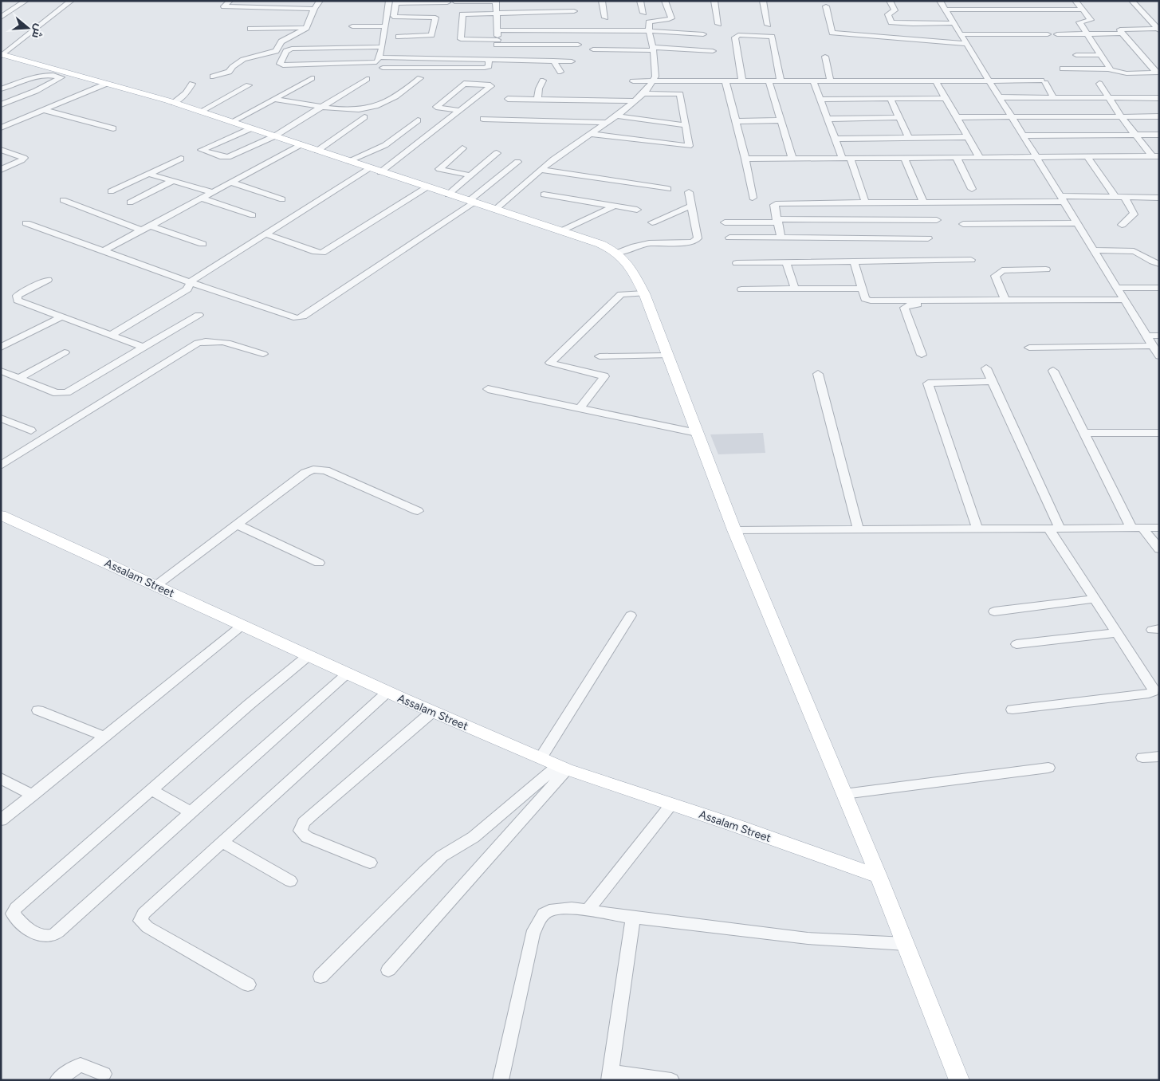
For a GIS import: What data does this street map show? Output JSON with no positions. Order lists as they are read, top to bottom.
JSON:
{
  "streets": {
    "main road": ["Assalam Street"]
  },
  "north": "right"
}
